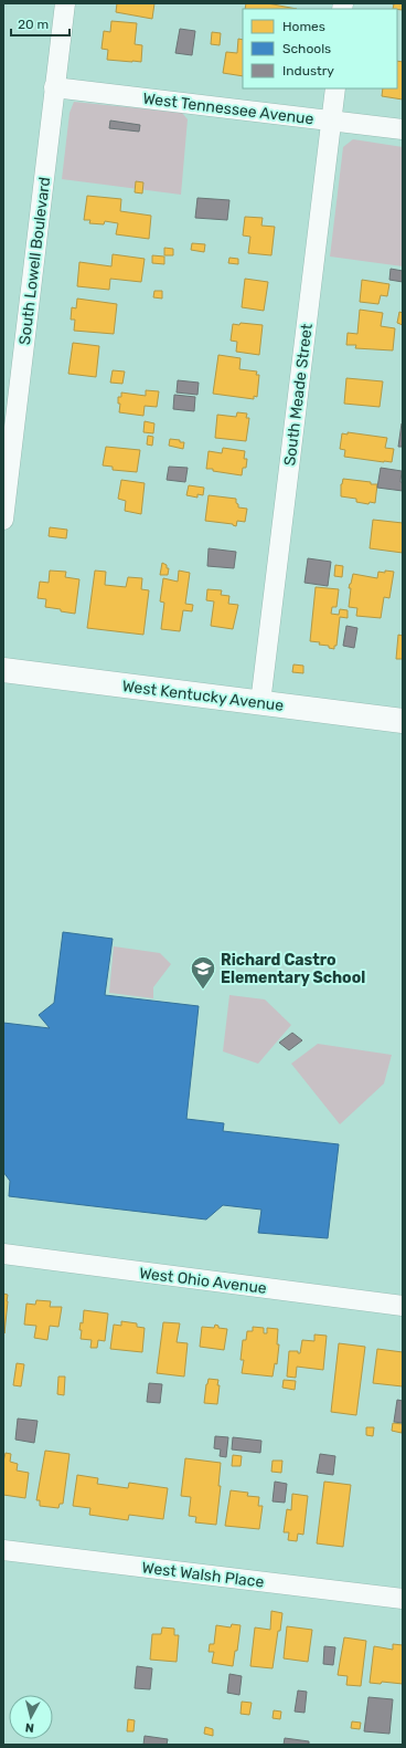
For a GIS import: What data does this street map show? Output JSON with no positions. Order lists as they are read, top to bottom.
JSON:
{
  "streets": {
    "street": [
      "West Tennessee Avenue",
      "South Lowell Boulevard",
      "South Meade Street",
      "West Kentucky Avenue",
      "West Ohio Avenue",
      "West Walsh Place"
    ]
  },
  "crossings": [
    ["West Tennessee Avenue", "South Lowell Boulevard"],
    ["West Tennessee Avenue", "South Meade Street"],
    ["South Meade Street", "West Kentucky Avenue"]
  ],
  "places": {
    "school or university": ["Richard Castro Elementary School"]
  },
  "legend": ["Homes", "Schools", "Industry"],
  "scale_bar": "20 m",
  "north": "bottom"
}
